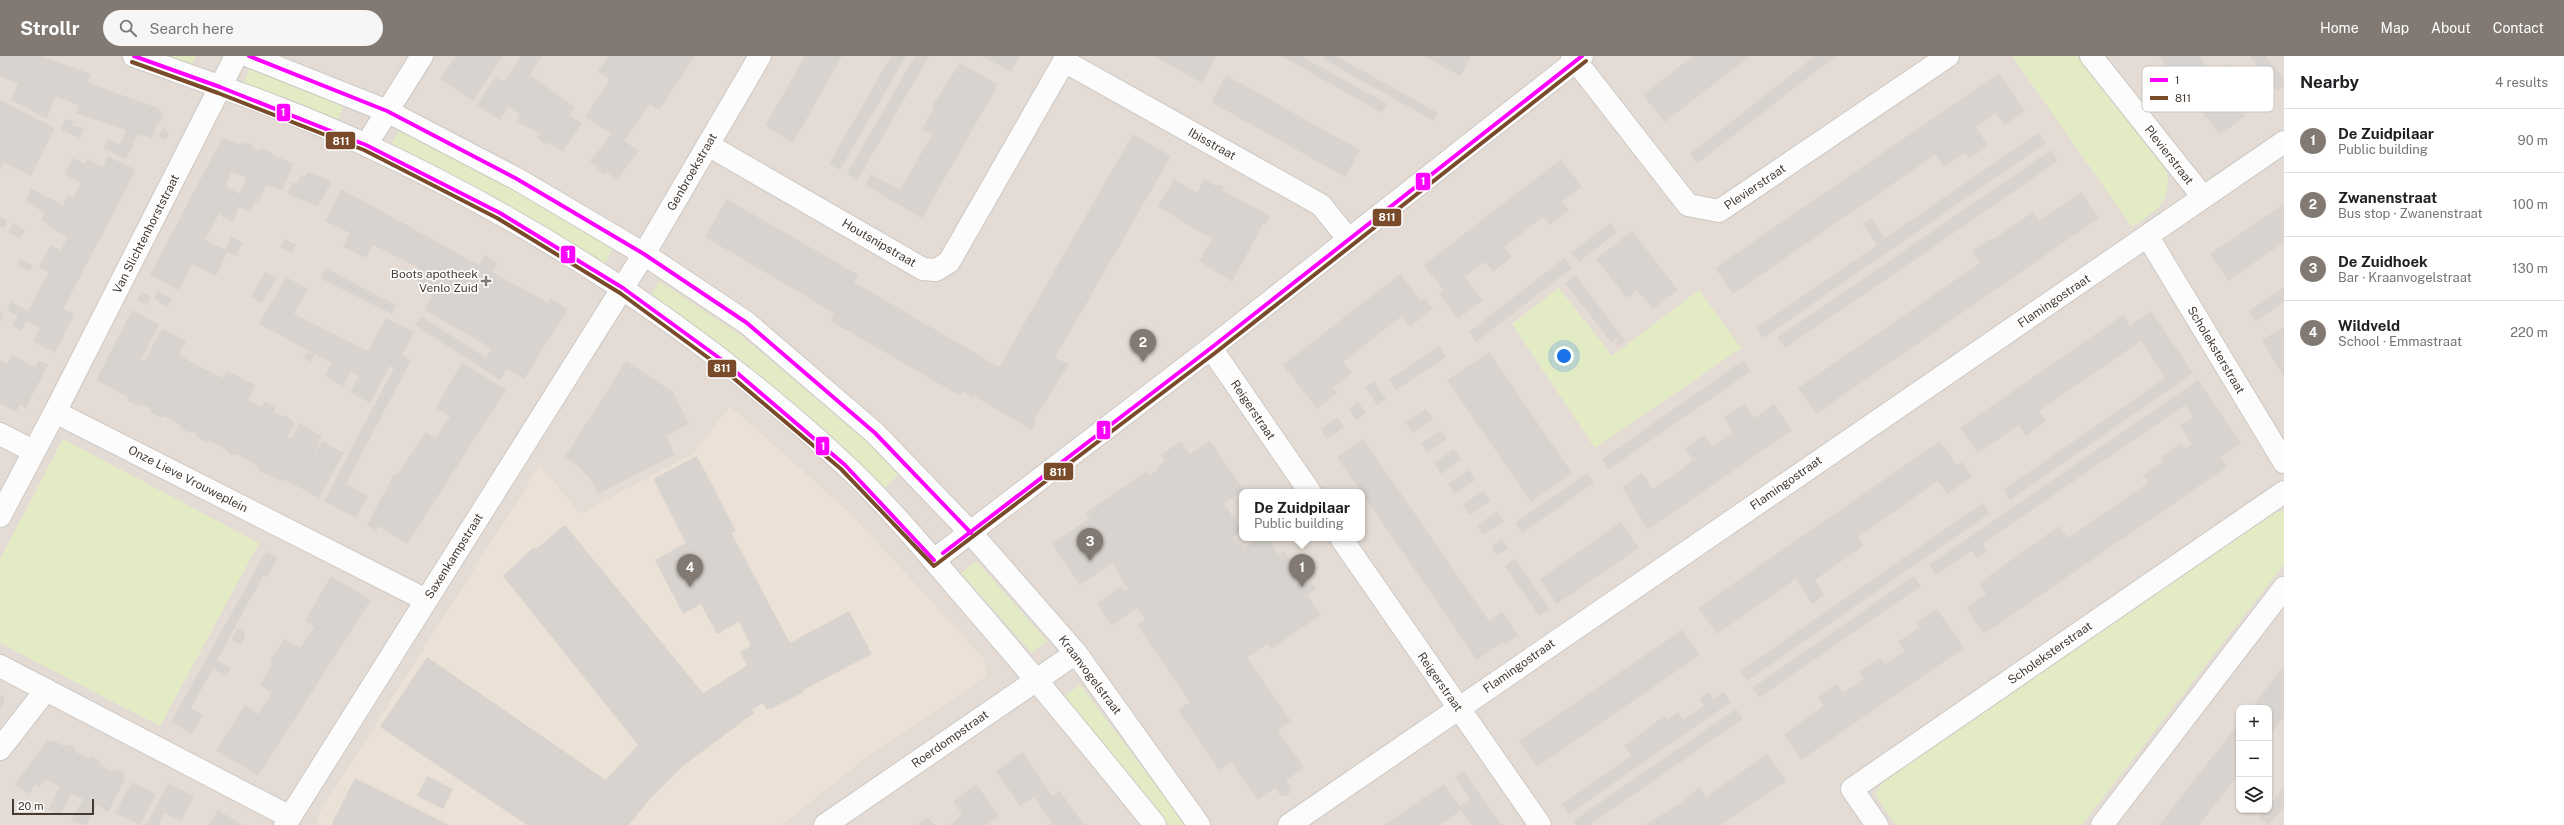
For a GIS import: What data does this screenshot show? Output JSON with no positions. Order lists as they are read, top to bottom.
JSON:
{
  "streets": {
    "street": [
      "Ibisstraat",
      "Plevierstraat",
      "Genbroekstraat",
      "Van Slichtenhorststraat",
      "Houtsnipstraat",
      "Flamingostraat",
      "Scholeksterstraat",
      "Reigerstraat",
      "Onze Lieve Vrouweplein",
      "Saxenkampstraat",
      "Kraanvogelstraat",
      "Roerdompstraat"
    ]
  },
  "crossings": [
    ["Ibisstraat", "Houtsnipstraat"],
    ["Plevierstraat", "Flamingostraat"],
    ["Genbroekstraat", "Houtsnipstraat"],
    ["Genbroekstraat", "Saxenkampstraat"],
    ["Genbroekstraat", "Kraanvogelstraat"],
    ["Van Slichtenhorststraat", "Onze Lieve Vrouweplein"],
    ["Flamingostraat", "Scholeksterstraat"],
    ["Flamingostraat", "Reigerstraat"],
    ["Onze Lieve Vrouweplein", "Saxenkampstraat"],
    ["Kraanvogelstraat", "Roerdompstraat"]
  ],
  "places": {
    "health": ["Boots apotheek Venlo Zuid"]
  },
  "lines": ["transit line 1", "transit line 811"],
  "legend": ["1", "811"],
  "scale_bar": "20 m",
  "page": {
    "header": "Strollr",
    "search": "Search here",
    "nav": [
      "Home",
      "Map",
      "About",
      "Contact"
    ],
    "heading": ["Nearby", "4 results"],
    "list": [
      {
        "mark": "1",
        "name": "De Zuidpilaar",
        "note": "Public building",
        "value": "90 m"
      },
      {
        "mark": "2",
        "name": "Zwanenstraat",
        "note": "Bus stop · Zwanenstraat",
        "value": "100 m"
      },
      {
        "mark": "3",
        "name": "De Zuidhoek",
        "note": "Bar · Kraanvogelstraat",
        "value": "130 m"
      },
      {
        "mark": "4",
        "name": "Wildveld",
        "note": "School · Emmastraat",
        "value": "220 m"
      }
    ],
    "pins": [
      "2",
      "3",
      "1",
      "4"
    ],
    "popup": ["De Zuidpilaar", "Public building"],
    "map_buttons": ["+", "−"],
    "scale": "20 m"
  }
}
